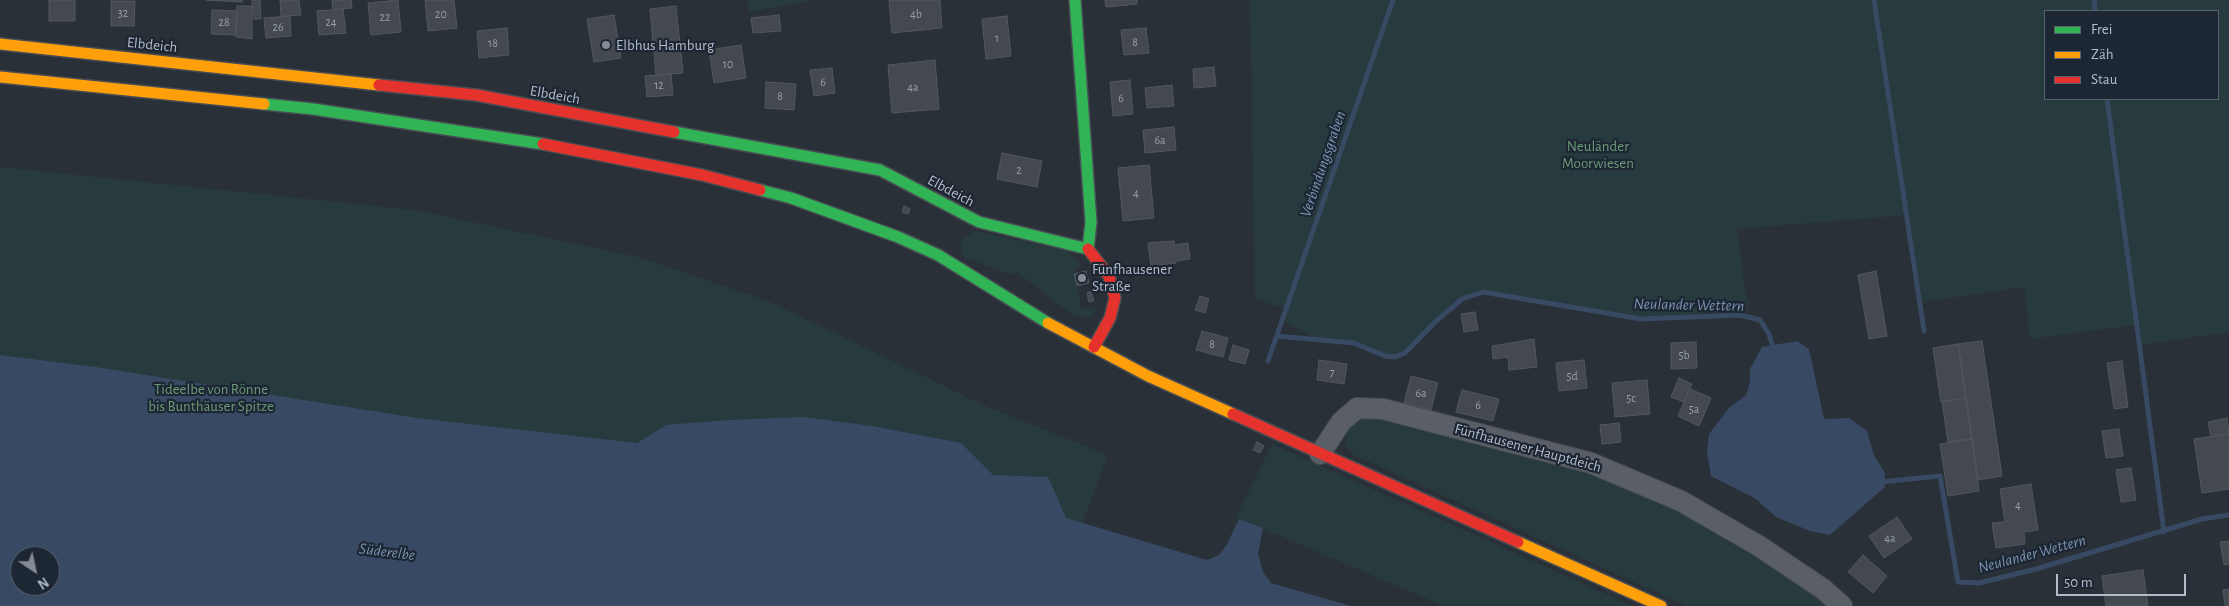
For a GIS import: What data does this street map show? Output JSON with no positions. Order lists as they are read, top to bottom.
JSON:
{
  "streets": {
    "street": ["Elbdeich", "Fünfhausener Hauptdeich"]
  },
  "water": ["Verbindungsgraben", "Neulander Wettern", "Süderelbe"],
  "parks": ["Neuländer Moorwiesen", "Tideelbe von Rönne bis Bunthäuser Spitze"],
  "places": ["Elbhus Hamburg", "Fünfhausener Straße"],
  "house_numbers": [
    "32",
    "20",
    "4b",
    "22",
    "28",
    "24",
    "26",
    "1",
    "8",
    "18",
    "10",
    "6",
    "12",
    "4a",
    "8",
    "6",
    "6a",
    "2",
    "4",
    "8",
    "5b",
    "7",
    "5d",
    "6a",
    "5c",
    "6",
    "5a",
    "4",
    "4a"
  ],
  "legend": ["Frei", "Zäh", "Stau"],
  "scale_bar": "50 m",
  "north": "bottom right"
}
